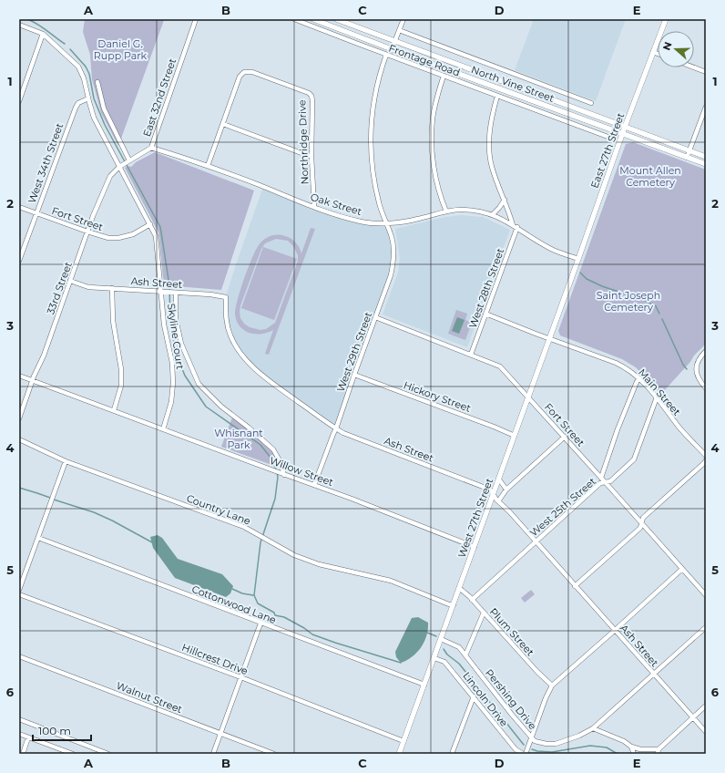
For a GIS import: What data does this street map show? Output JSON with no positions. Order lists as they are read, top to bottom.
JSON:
{
  "streets": {
    "main road": ["North Vine Street", "East 27th Street", "West 27th Street"],
    "street": [
      "Frontage Road",
      "East 32nd Street",
      "Northridge Drive",
      "West 34th Street",
      "Oak Street",
      "Fort Street",
      "Ash Street",
      "33rd Street",
      "West 28th Street",
      "Skyline Court",
      "West 29th Street",
      "Main Street",
      "Hickory Street",
      "Willow Street",
      "West 25th Street",
      "Country Lane",
      "Cottonwood Lane",
      "Plum Street",
      "Hillcrest Drive",
      "Walnut Street",
      "Lincoln Drive",
      "Pershing Drive"
    ]
  },
  "crossings": [
    ["Frontage Road", "West 29th Street"],
    ["North Vine Street", "East 27th Street"],
    ["East 32nd Street", "Oak Street"],
    ["East 32nd Street", "33rd Street"],
    ["East 32nd Street", "Skyline Court"],
    ["Northridge Drive", "Oak Street"],
    ["East 27th Street", "Oak Street"],
    ["East 27th Street", "West 27th Street"],
    ["West 34th Street", "Fort Street"],
    ["West 34th Street", "Skyline Court"],
    ["Oak Street", "West 28th Street"],
    ["Oak Street", "West 29th Street"],
    ["Fort Street", "33rd Street"],
    ["Fort Street", "West 28th Street"],
    ["Fort Street", "Skyline Court"],
    ["Fort Street", "West 29th Street"],
    ["Fort Street", "West 25th Street"],
    ["Fort Street", "West 27th Street"],
    ["Ash Street", "33rd Street"],
    ["Ash Street", "Skyline Court"],
    ["Ash Street", "West 29th Street"],
    ["Ash Street", "West 25th Street"],
    ["Ash Street", "West 27th Street"],
    ["Ash Street", "Pershing Drive"],
    ["33rd Street", "Skyline Court"],
    ["33rd Street", "Willow Street"],
    ["West 28th Street", "Main Street"],
    ["Skyline Court", "Willow Street"],
    ["West 29th Street", "Hickory Street"],
    ["West 29th Street", "Willow Street"],
    ["Main Street", "West 25th Street"],
    ["Main Street", "West 27th Street"],
    ["Hickory Street", "West 27th Street"],
    ["Willow Street", "West 27th Street"],
    ["West 25th Street", "Plum Street"],
    ["Country Lane", "West 27th Street"],
    ["West 27th Street", "Cottonwood Lane"],
    ["West 27th Street", "Plum Street"],
    ["West 27th Street", "Hillcrest Drive"],
    ["West 27th Street", "Lincoln Drive"],
    ["West 27th Street", "Pershing Drive"]
  ],
  "parks": [
    "Daniel G. Rupp Park",
    "Mount Allen Cemetery",
    "Saint Joseph Cemetery",
    "Whisnant Park"
  ],
  "scale_bar": "100 m",
  "north": "left",
  "grid": {
    "columns": [
      "A",
      "B",
      "C",
      "D",
      "E"
    ],
    "rows": [
      "1",
      "2",
      "3",
      "4",
      "5",
      "6"
    ]
  }
}
